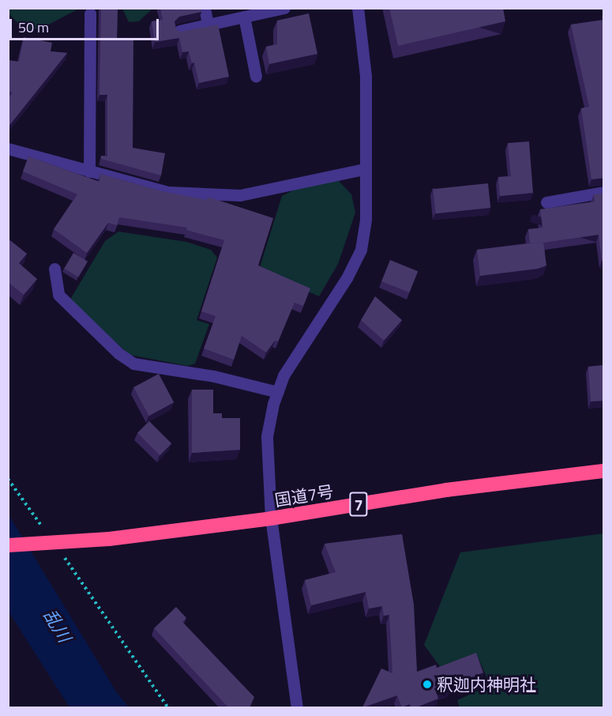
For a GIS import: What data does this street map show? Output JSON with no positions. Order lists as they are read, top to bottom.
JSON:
{
  "streets": {
    "highway": ["国道7号", "7"]
  },
  "water": ["乱川"],
  "places": ["釈迦内神明社"],
  "scale_bar": "50 m"
}
